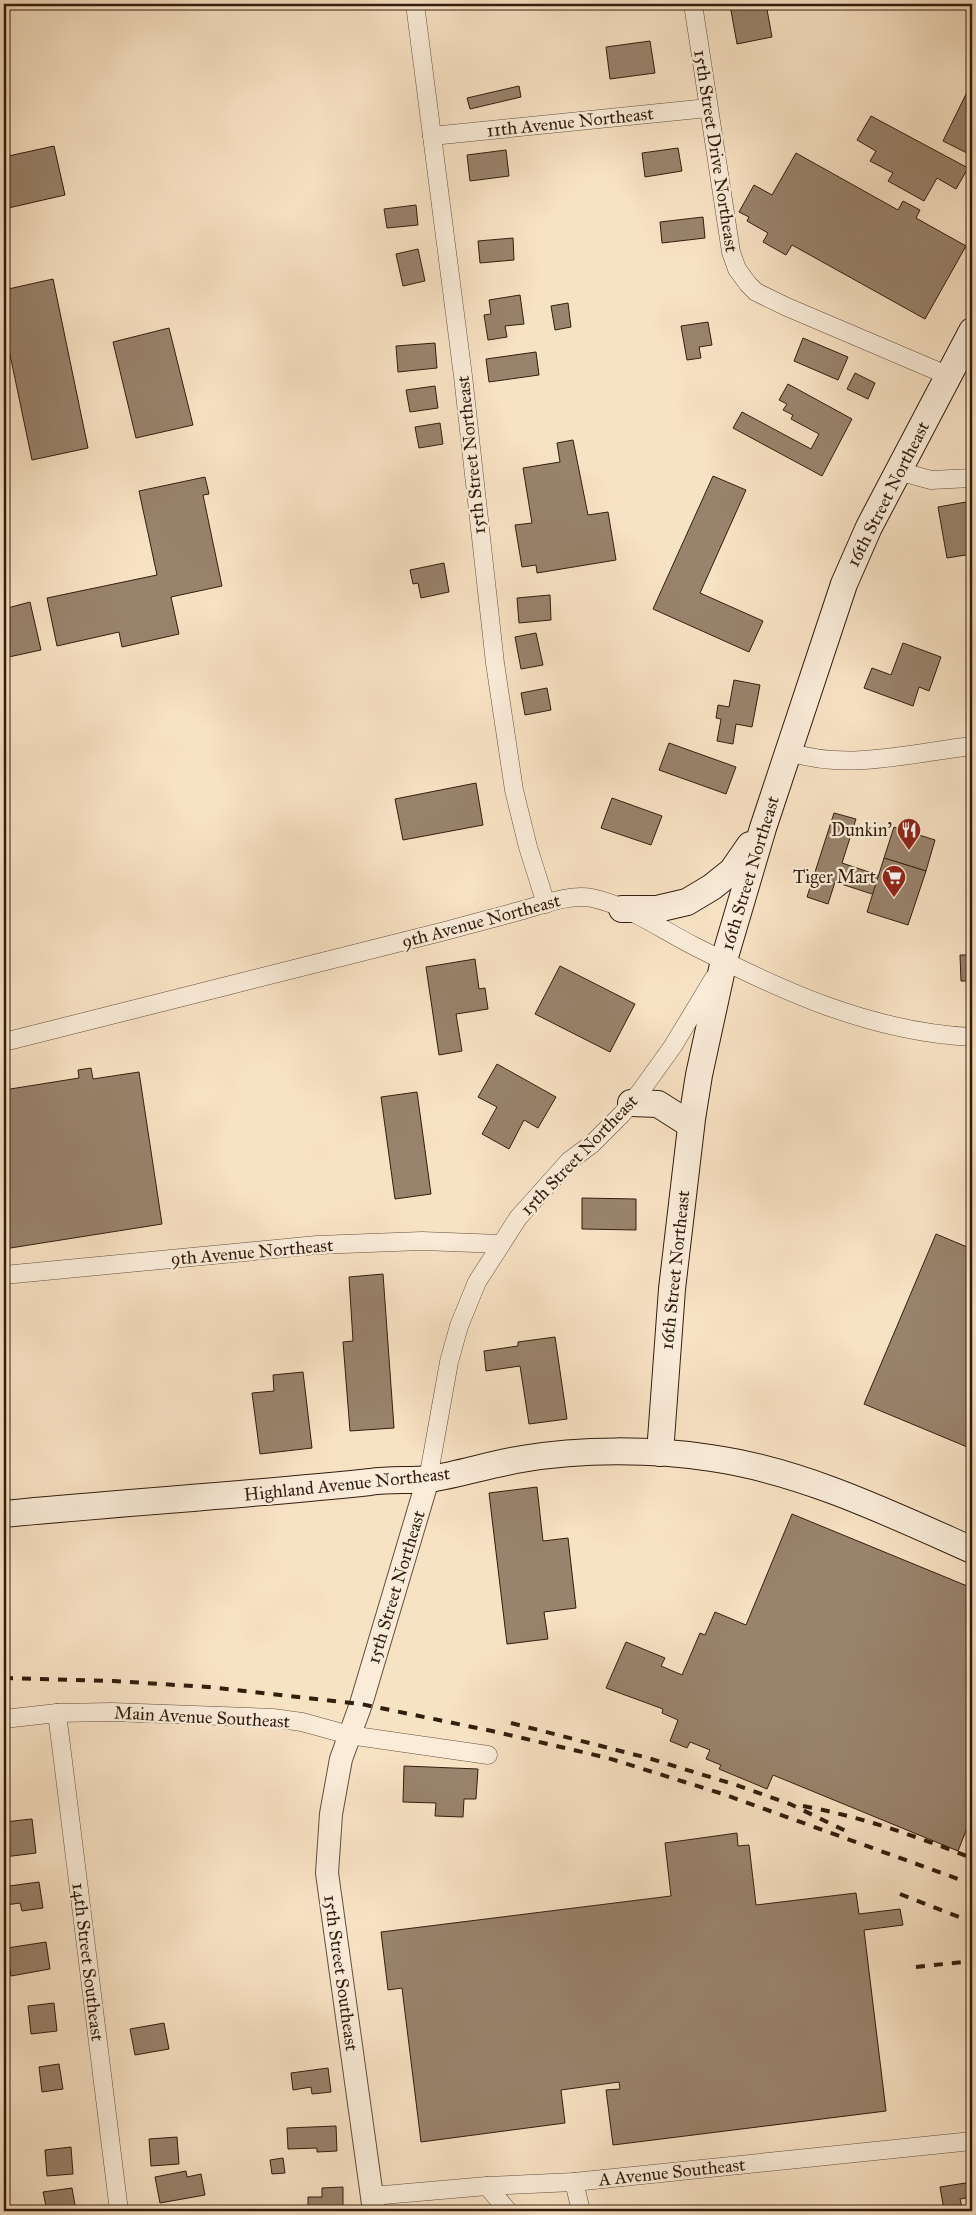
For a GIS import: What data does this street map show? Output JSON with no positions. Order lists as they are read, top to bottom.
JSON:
{
  "streets": {
    "main road": ["16th Street Northeast", "Highland Avenue Northeast"],
    "street": [
      "11th Avenue Northeast",
      "15th Street Drive Northeast",
      "15th Street Northeast",
      "9th Avenue Northeast",
      "Main Avenue Southeast",
      "14th Street Southeast",
      "15th Street Southeast",
      "A Avenue Southeast"
    ]
  },
  "crossings": [
    ["11th Avenue Northeast", "15th Street Drive Northeast"],
    ["11th Avenue Northeast", "15th Street Northeast"],
    ["15th Street Drive Northeast", "16th Street Northeast"],
    ["15th Street Northeast", "16th Street Northeast"],
    ["15th Street Northeast", "9th Avenue Northeast"],
    ["15th Street Northeast", "Highland Avenue Northeast"],
    ["15th Street Northeast", "Main Avenue Southeast"],
    ["15th Street Northeast", "15th Street Southeast"],
    ["16th Street Northeast", "9th Avenue Northeast"],
    ["16th Street Northeast", "Highland Avenue Northeast"],
    ["Main Avenue Southeast", "14th Street Southeast"],
    ["Main Avenue Southeast", "15th Street Southeast"],
    ["15th Street Southeast", "A Avenue Southeast"]
  ],
  "places": {
    "restaurant": ["Dunkin'"],
    "supermarket": ["Tiger Mart"]
  }
}
